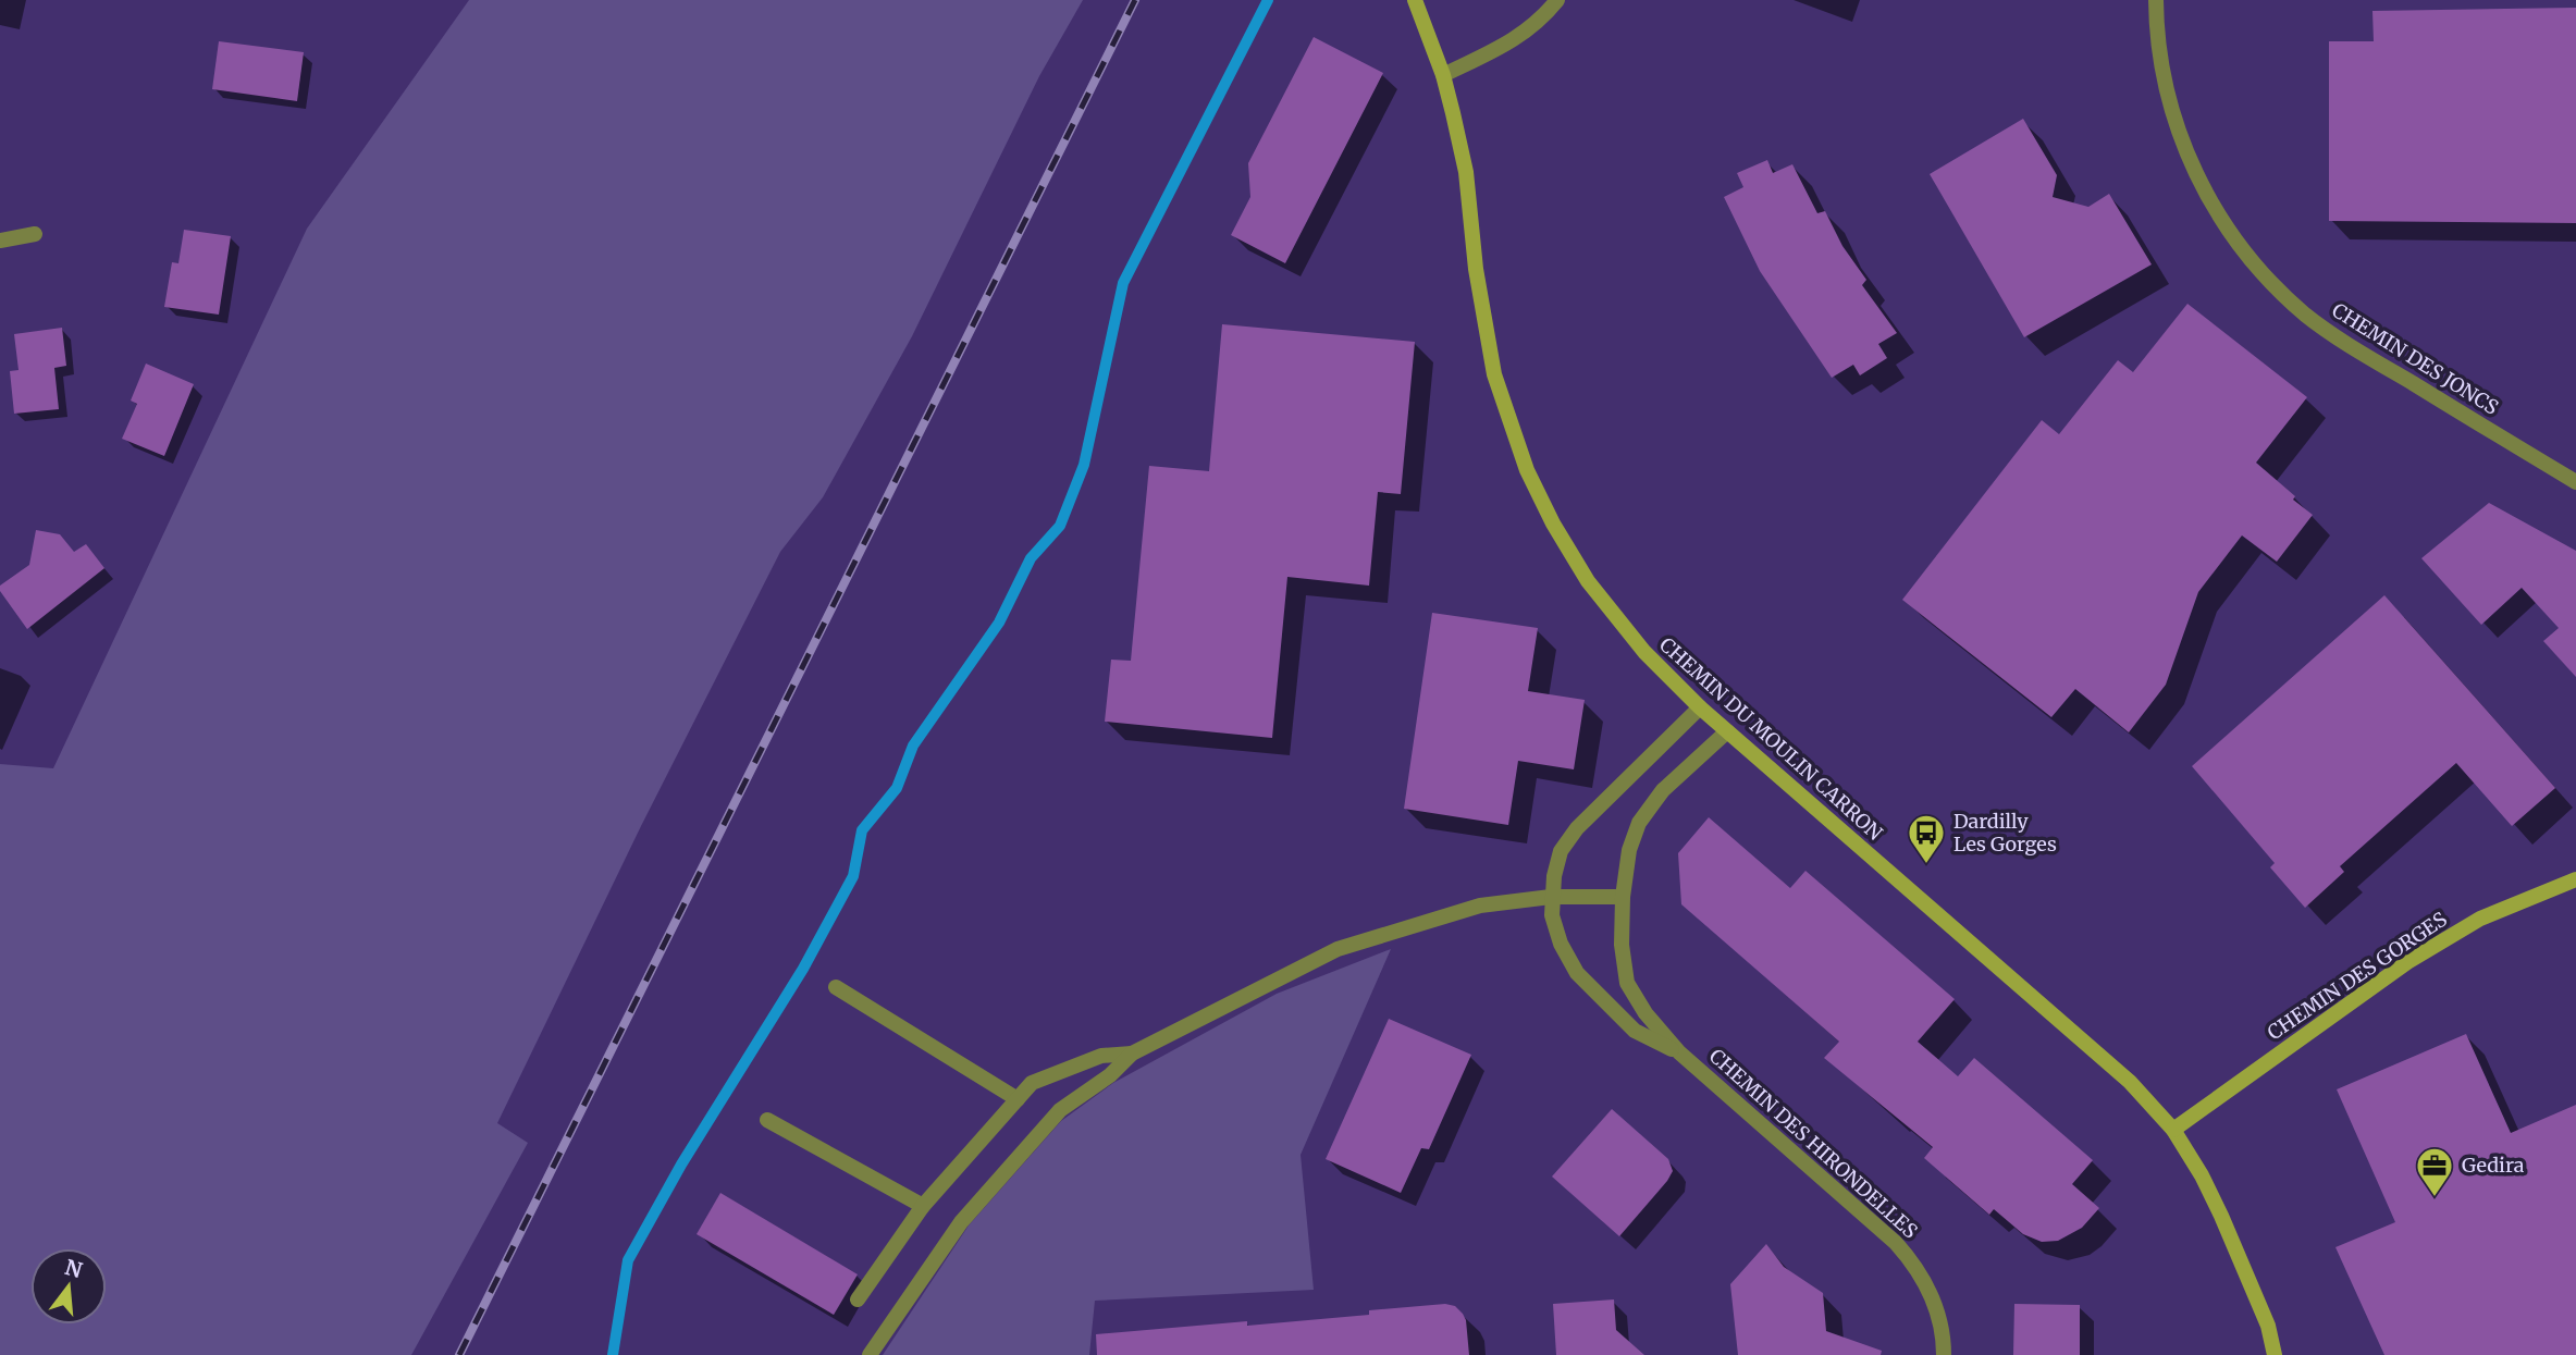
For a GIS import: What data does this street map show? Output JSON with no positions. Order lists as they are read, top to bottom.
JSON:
{
  "streets": {
    "street": [
      "CHEMIN DES JONCS",
      "CHEMIN DU MOULIN CARRON",
      "CHEMIN DES GORGES",
      "CHEMIN DES HIRONDELLES"
    ]
  },
  "crossings": [
    ["CHEMIN DU MOULIN CARRON", "CHEMIN DES GORGES"],
    ["CHEMIN DU MOULIN CARRON", "CHEMIN DES HIRONDELLES"]
  ],
  "places": {
    "bus stop": ["Dardilly Les Gorges"],
    "office": ["Gedira"]
  },
  "north": "top"
}
